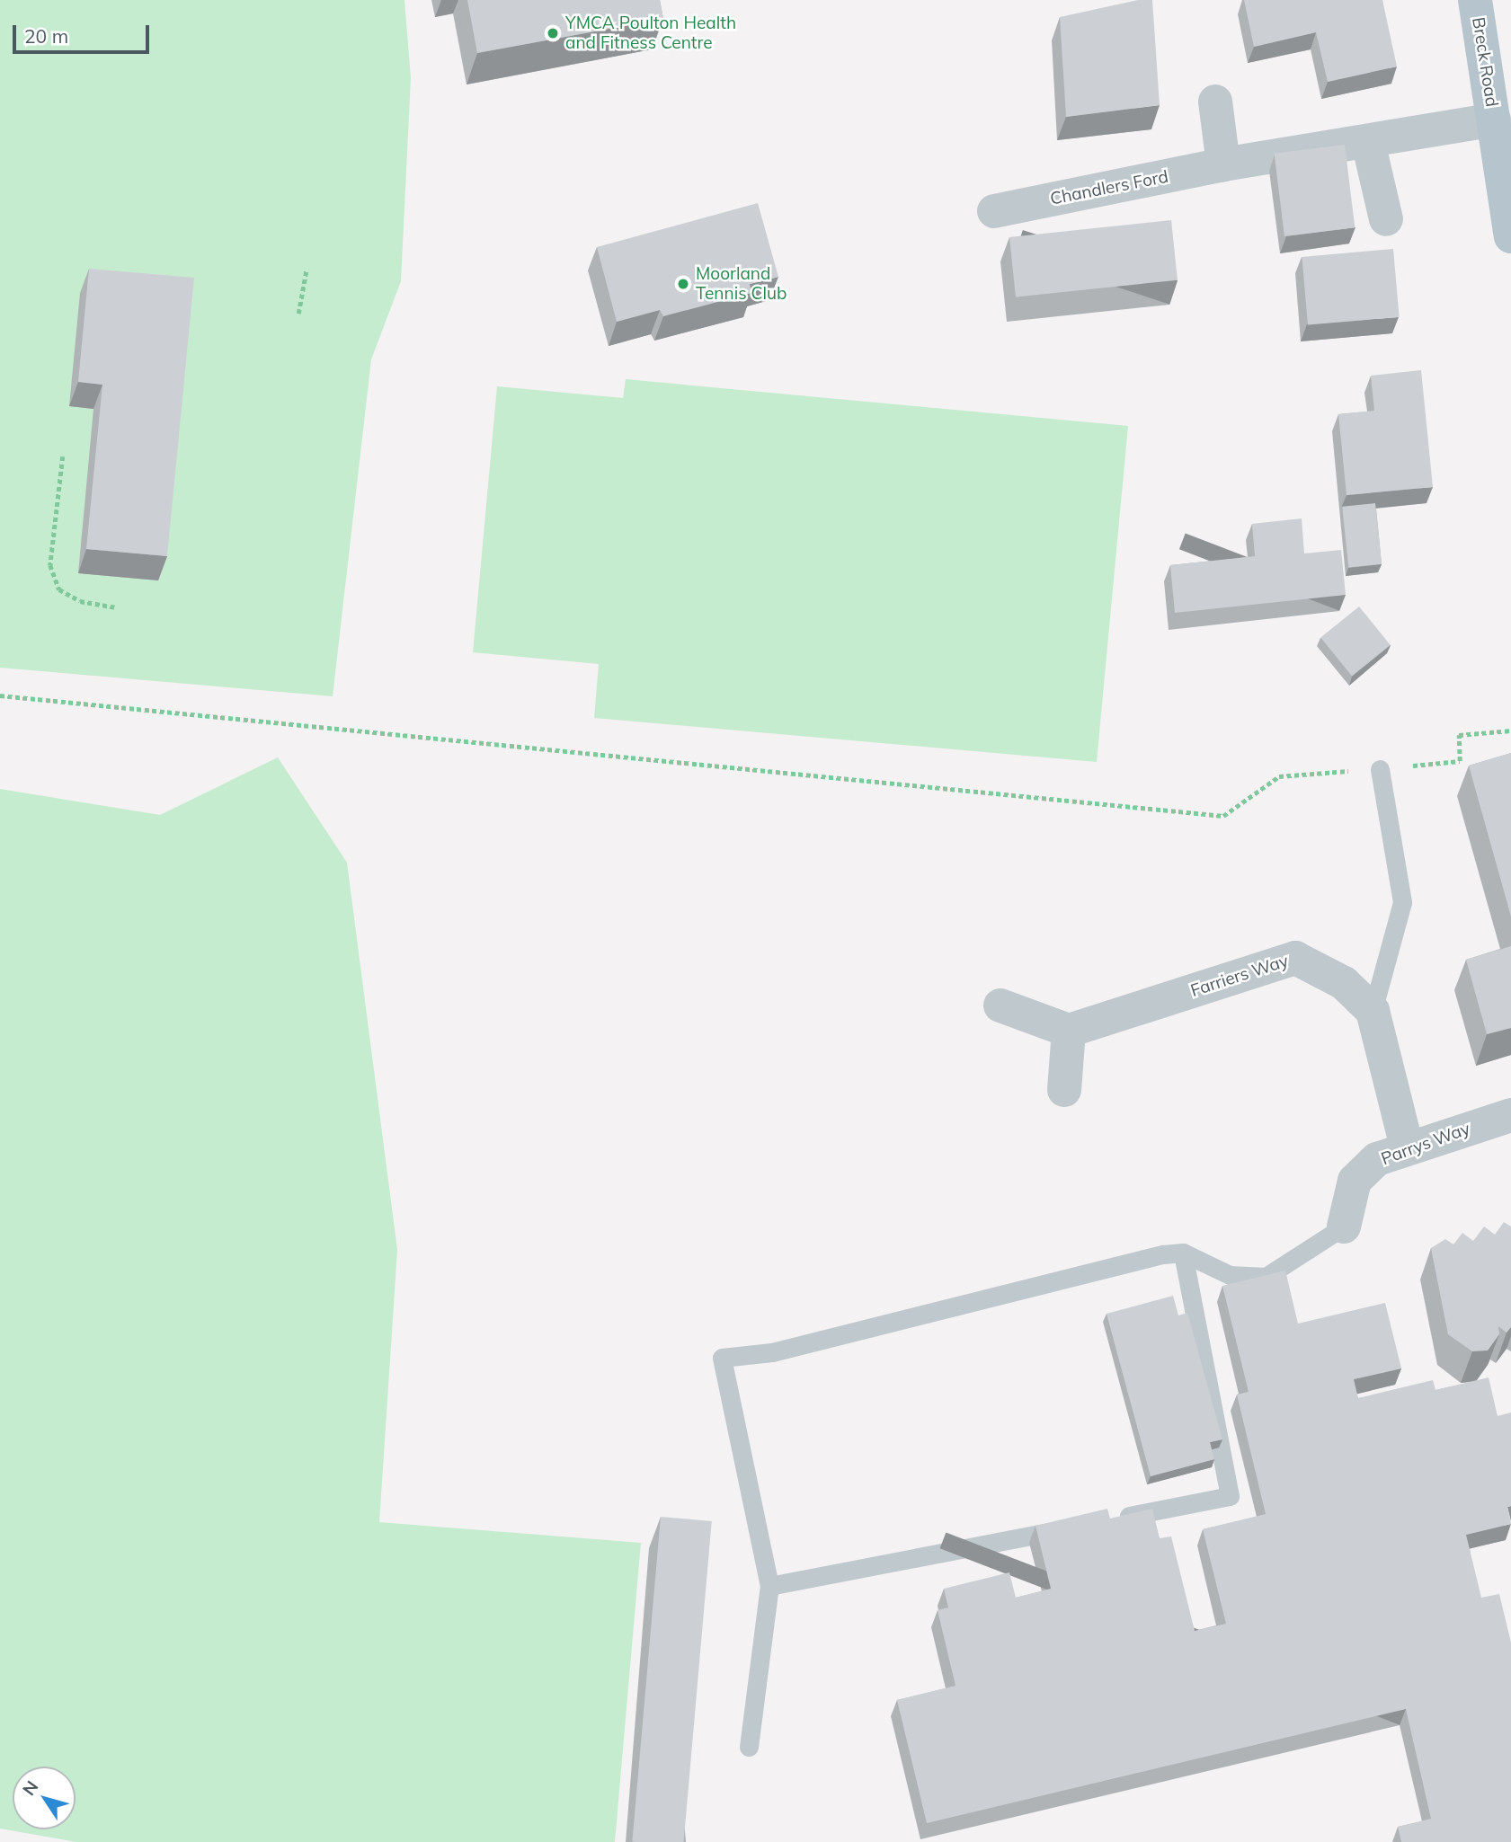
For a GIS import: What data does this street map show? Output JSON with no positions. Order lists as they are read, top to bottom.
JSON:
{
  "streets": {
    "main road": ["Breck Road"],
    "street": ["Chandlers Ford", "Farriers Way", "Parrys Way"]
  },
  "crossings": [
    ["Breck Road", "Chandlers Ford"]
  ],
  "places": ["YMCA Poulton Health and Fitness Centre", "Moorland Tennis Club"],
  "scale_bar": "20 m",
  "north": "top left"
}
